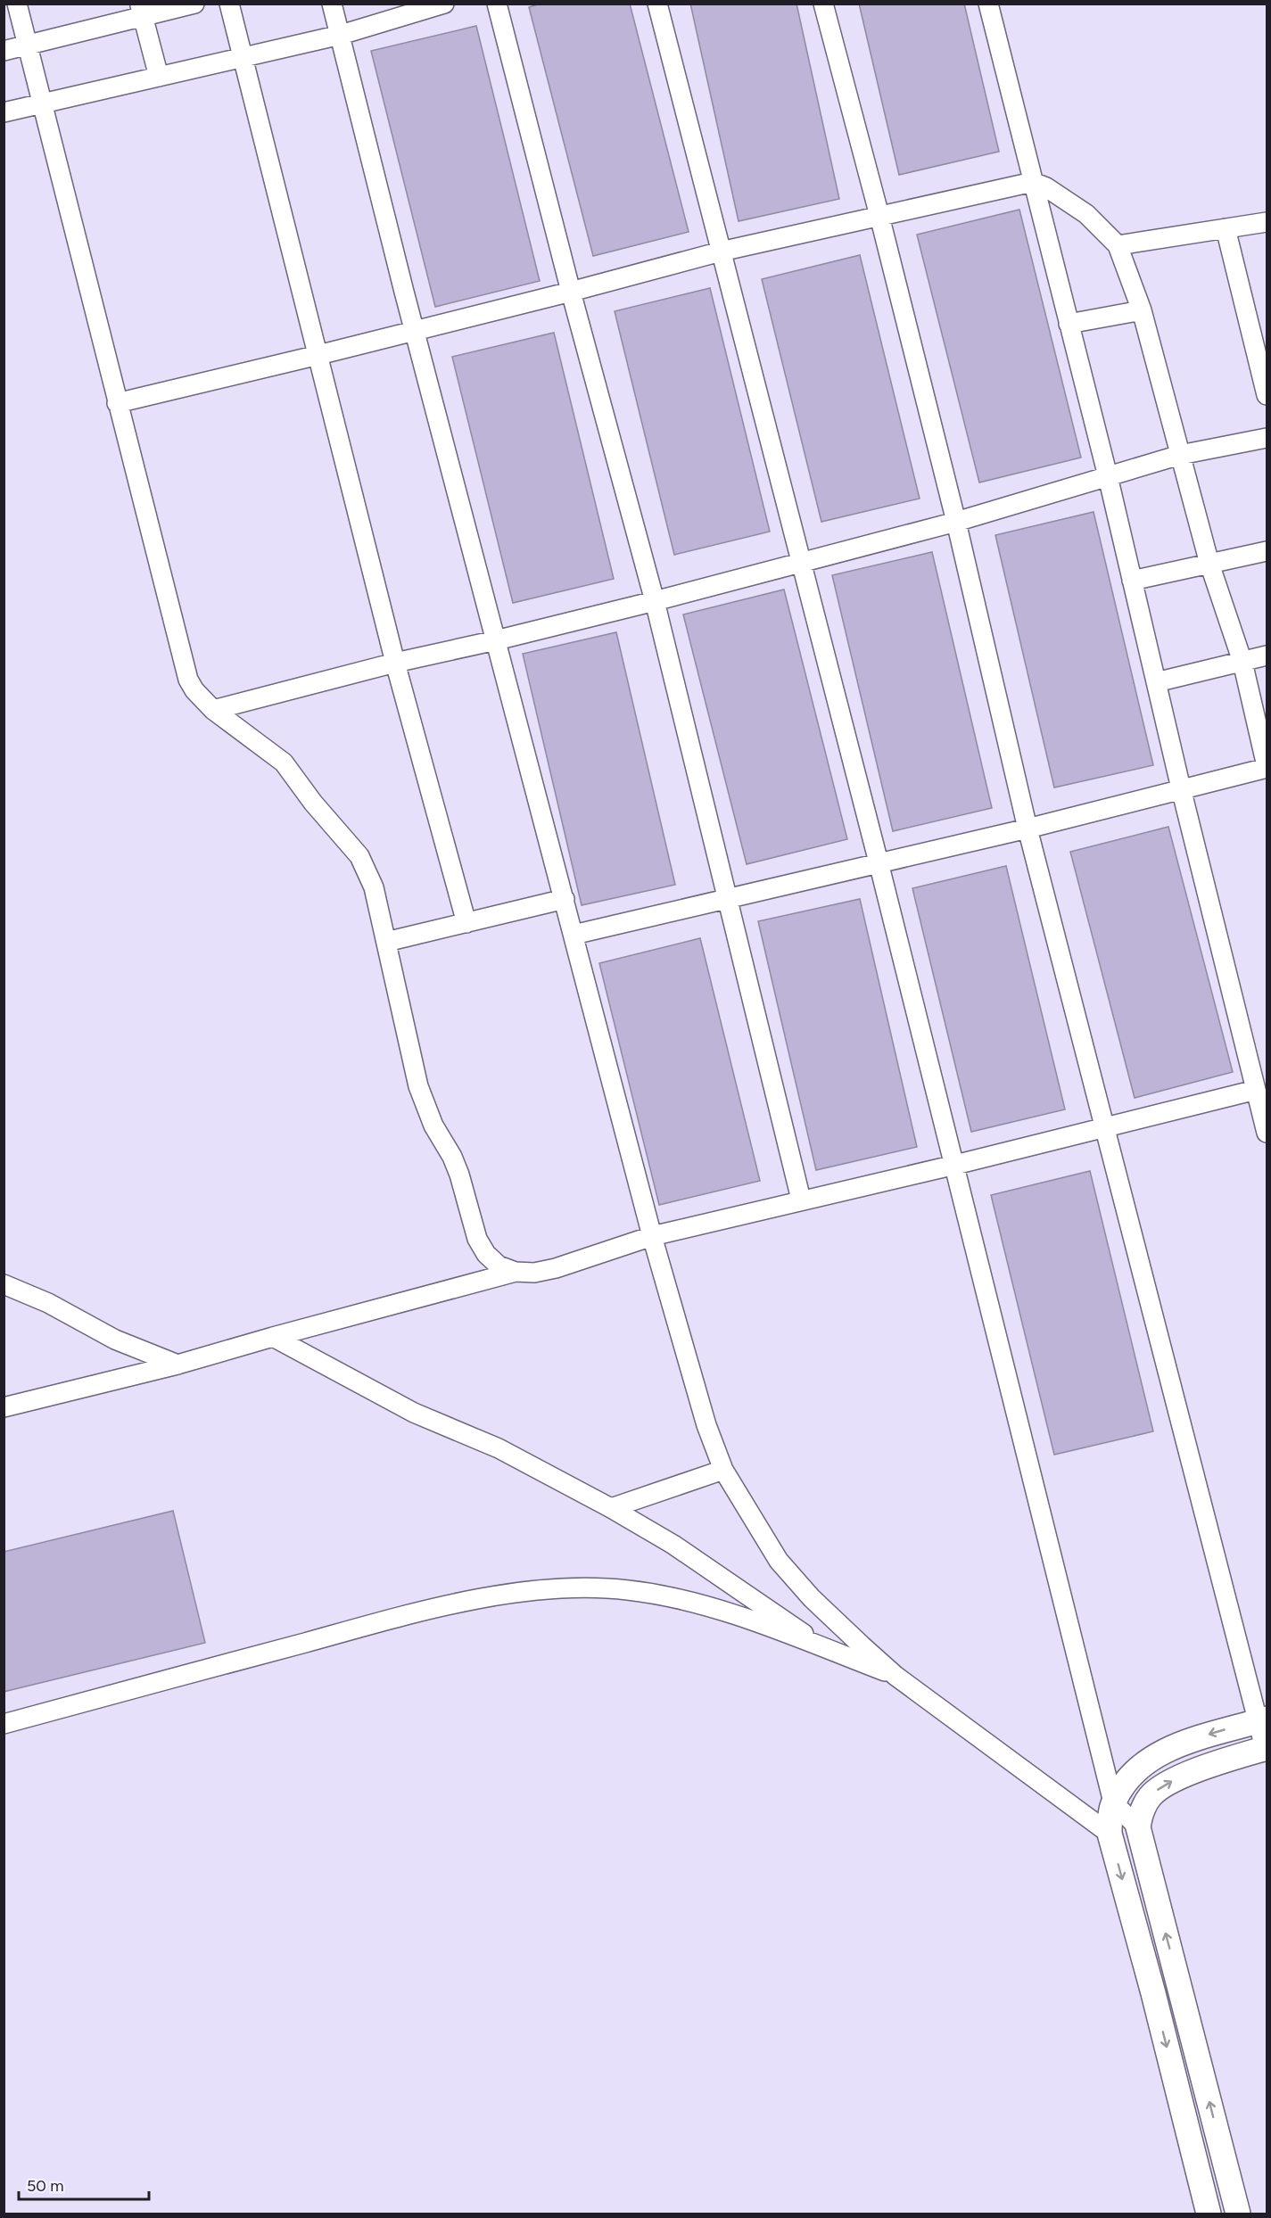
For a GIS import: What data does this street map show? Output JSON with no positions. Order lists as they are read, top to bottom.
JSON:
{
  "scale_bar": "50 m"
}
